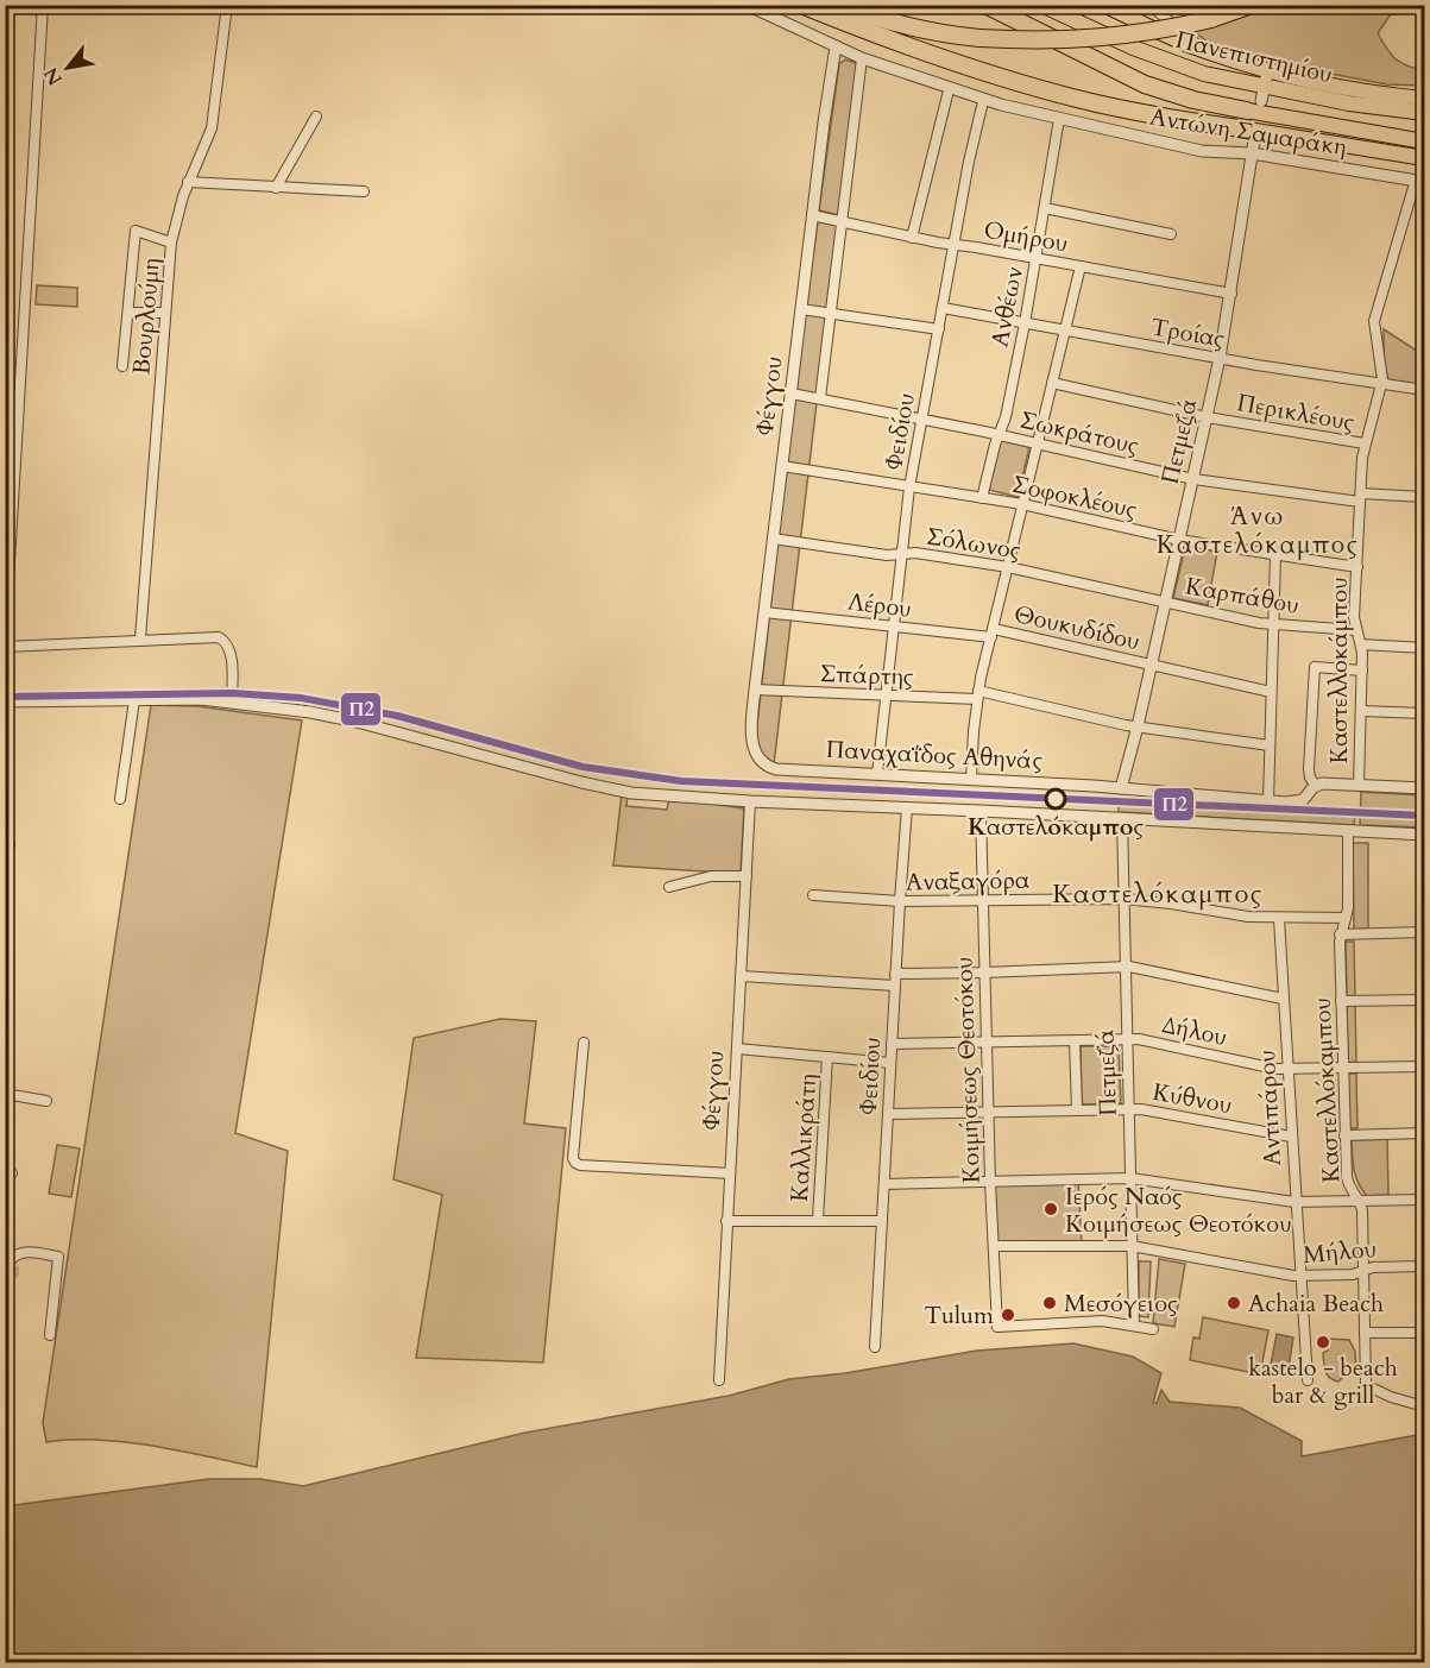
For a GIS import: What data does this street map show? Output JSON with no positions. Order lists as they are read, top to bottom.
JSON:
{
  "streets": {
    "main road": ["Πανεπιστημίου"],
    "street": [
      "Αντώνη Σαμαράκη",
      "Ομήρου",
      "Ανθέων",
      "Βουρλούμη",
      "Τροίας",
      "Φέγγου",
      "Περικλέους",
      "Φειδίου",
      "Σωκράτους",
      "Πετμεζά",
      "Σοφοκλέους",
      "Σόλωνος",
      "Καρπάθου",
      "Λέρου",
      "Θουκυδίδου",
      "Καστελλοκάμπου",
      "Σπάρτης",
      "Παναχαΐδος Αθηνάς",
      "Αναξαγόρα",
      "Δήλου",
      "Κοιμήσεως Θεοτόκου",
      "Καστελλόκαμπου",
      "Κύθνου",
      "Αντιπάρου",
      "Καλλικράτη",
      "Μήλου"
    ]
  },
  "crossings": [
    ["Αντώνη Σαμαράκη", "Ανθέων"],
    ["Αντώνη Σαμαράκη", "Φέγγου"],
    ["Αντώνη Σαμαράκη", "Φειδίου"],
    ["Αντώνη Σαμαράκη", "Πετμεζά"],
    ["Αντώνη Σαμαράκη", "Καστελλοκάμπου"],
    ["Ομήρου", "Ανθέων"],
    ["Ομήρου", "Φέγγου"],
    ["Ομήρου", "Φειδίου"],
    ["Ομήρου", "Πετμεζά"],
    ["Ανθέων", "Τροίας"],
    ["Ανθέων", "Σωκράτους"],
    ["Ανθέων", "Σοφοκλέους"],
    ["Τροίας", "Φειδίου"],
    ["Τροίας", "Πετμεζά"],
    ["Τροίας", "Καστελλοκάμπου"],
    ["Φέγγου", "Σωκράτους"],
    ["Φέγγου", "Σοφοκλέους"],
    ["Φέγγου", "Σόλωνος"],
    ["Φέγγου", "Λέρου"],
    ["Φέγγου", "Σπάρτης"],
    ["Φέγγου", "Παναχαΐδος Αθηνάς"],
    ["Περικλέους", "Πετμεζά"],
    ["Περικλέους", "Καστελλοκάμπου"],
    ["Φειδίου", "Σωκράτους"],
    ["Φειδίου", "Σοφοκλέους"],
    ["Φειδίου", "Σόλωνος"],
    ["Φειδίου", "Λέρου"],
    ["Φειδίου", "Σπάρτης"],
    ["Φειδίου", "Παναχαΐδος Αθηνάς"],
    ["Φειδίου", "Αναξαγόρα"],
    ["Φειδίου", "Δήλου"],
    ["Φειδίου", "Κύθνου"],
    ["Σωκράτους", "Πετμεζά"],
    ["Σωκράτους", "Καστελλοκάμπου"],
    ["Πετμεζά", "Σοφοκλέους"],
    ["Πετμεζά", "Σόλωνος"],
    ["Πετμεζά", "Καρπάθου"],
    ["Πετμεζά", "Θουκυδίδου"],
    ["Πετμεζά", "Σπάρτης"],
    ["Πετμεζά", "Παναχαΐδος Αθηνάς"],
    ["Πετμεζά", "Αναξαγόρα"],
    ["Πετμεζά", "Δήλου"],
    ["Πετμεζά", "Κοιμήσεως Θεοτόκου"],
    ["Πετμεζά", "Κύθνου"],
    ["Πετμεζά", "Μήλου"],
    ["Σοφοκλέους", "Καστελλοκάμπου"],
    ["Σόλωνος", "Καρπάθου"],
    ["Καρπάθου", "Καστελλοκάμπου"],
    ["Λέρου", "Θουκυδίδου"],
    ["Αναξαγόρα", "Κοιμήσεως Θεοτόκου"],
    ["Αναξαγόρα", "Καστελλόκαμπου"],
    ["Αναξαγόρα", "Αντιπάρου"],
    ["Δήλου", "Κοιμήσεως Θεοτόκου"],
    ["Δήλου", "Καστελλόκαμπου"],
    ["Δήλου", "Αντιπάρου"],
    ["Κοιμήσεως Θεοτόκου", "Κύθνου"],
    ["Κοιμήσεως Θεοτόκου", "Μήλου"],
    ["Καστελλόκαμπου", "Μήλου"],
    ["Κύθνου", "Αντιπάρου"],
    ["Αντιπάρου", "Μήλου"]
  ],
  "districts": ["Άνω Καστελόκαμπος", "Καστελόκαμπος"],
  "places": [
    "Καστελόκαμπος",
    "Ιερός Ναός Κοιμήσεως Θεοτόκου",
    "Μεσόγειος",
    "Achaia Beach",
    "Tulum",
    "kastelo - beach bar & grill"
  ],
  "lines": ["transit line Π2"],
  "north": "bottom left"
}
